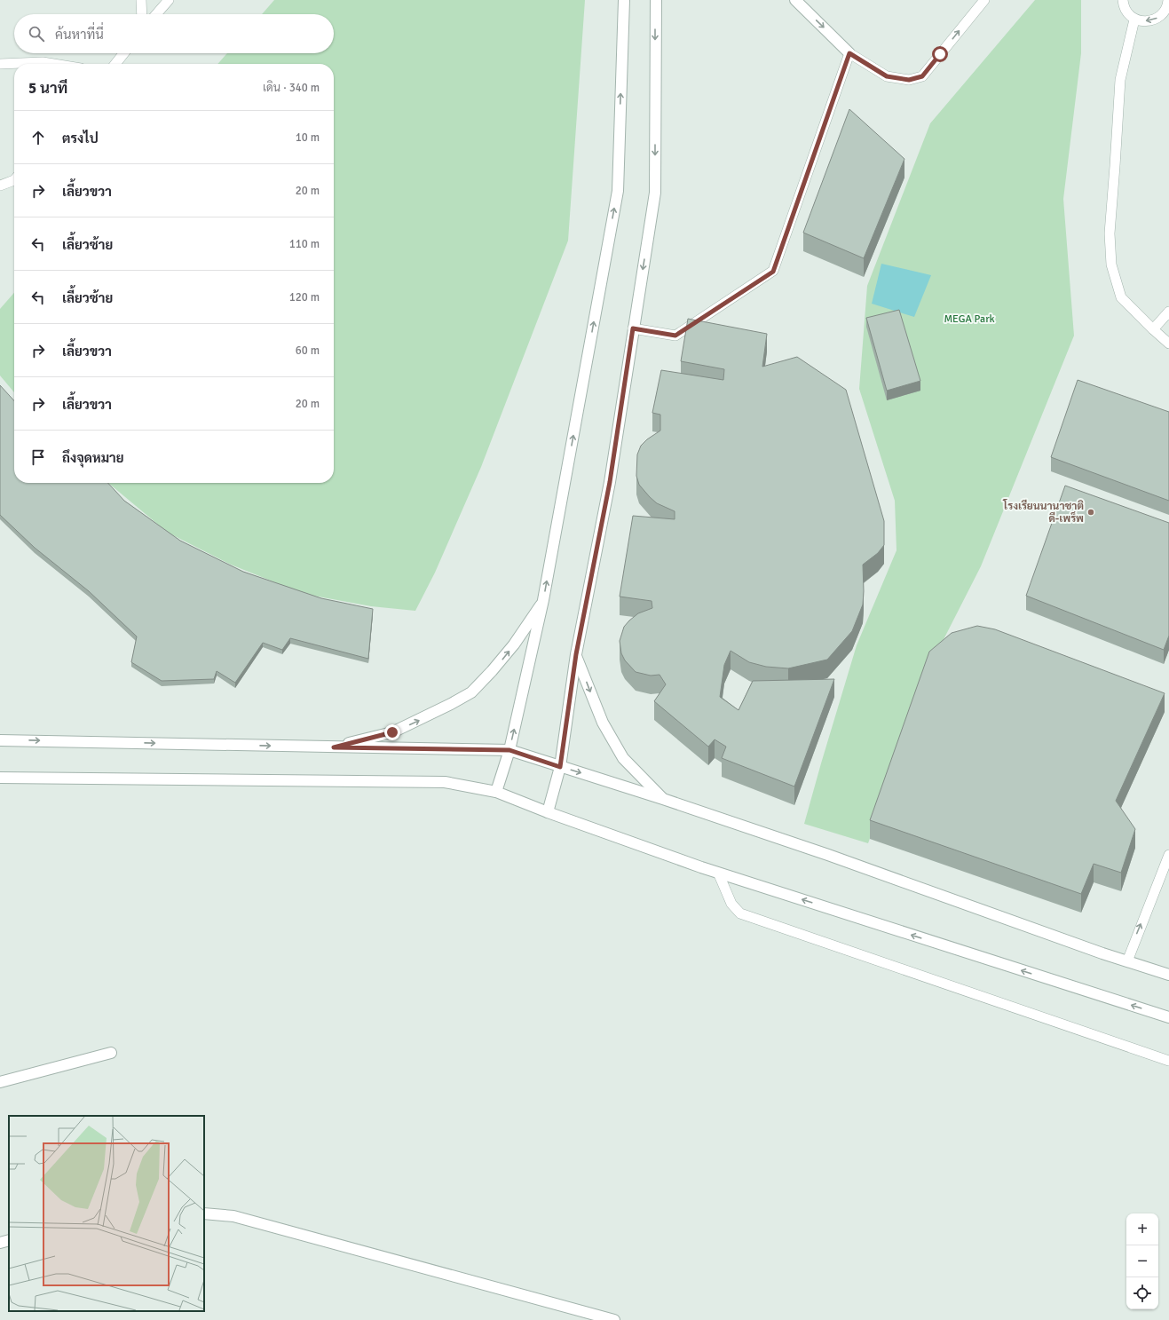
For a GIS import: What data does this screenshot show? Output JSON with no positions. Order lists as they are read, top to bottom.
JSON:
{
  "parks": ["MEGA Park"],
  "places": ["โรงเรียนนานาชาติ ดี-เพร็พ"],
  "page": {
    "search": "ค้นหาที่นี่",
    "heading": ["5 นาที", "เดิน · 340 m"],
    "list": [
      ["ตรงไป", "10 m"],
      ["เลี้ยวขวา", "20 m"],
      ["เลี้ยวซ้าย", "110 m"],
      ["เลี้ยวซ้าย", "120 m"],
      ["เลี้ยวขวา", "60 m"],
      ["เลี้ยวขวา", "20 m"],
      "ถึงจุดหมาย"
    ],
    "map_buttons": ["+", "−"]
  }
}
